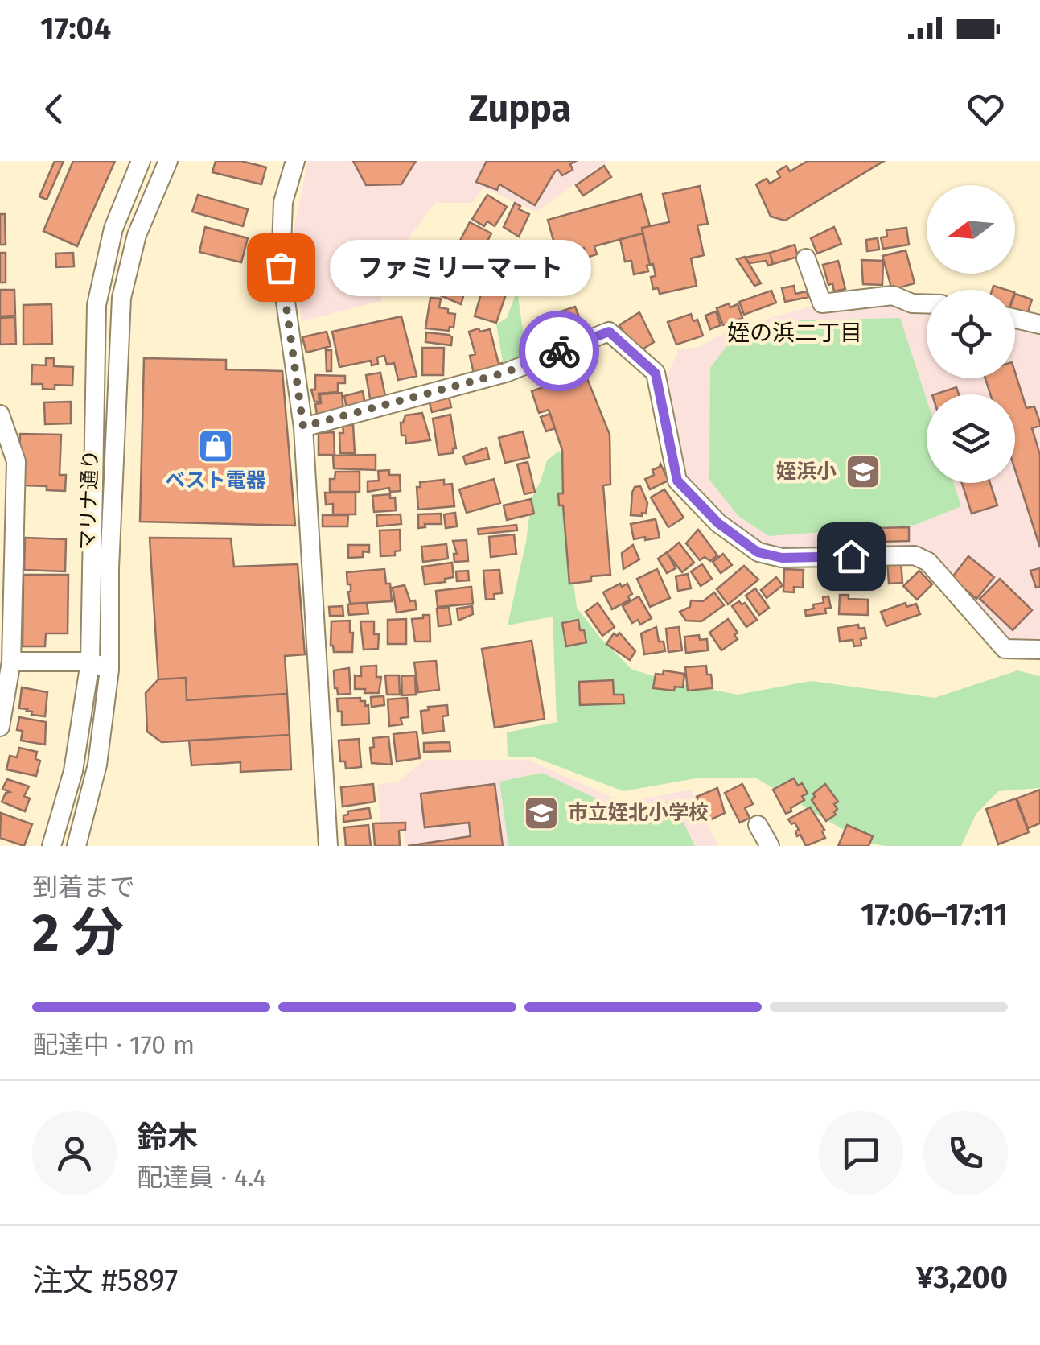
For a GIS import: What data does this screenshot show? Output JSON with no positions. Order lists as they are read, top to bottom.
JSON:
{
  "streets": {
    "street": ["マリナ通り"]
  },
  "districts": ["姪の浜二丁目"],
  "places": {
    "other": ["ファミリーマート"],
    "shop": ["ベスト電器"],
    "school or university": ["姪浜小", "市立姪北小学校"]
  },
  "north": "left",
  "page": {
    "status": "17:04",
    "header": "Zuppa",
    "bubble": "ファミリーマート",
    "heading": ["2 分", "到着まで", "17:06–17:11"],
    "panel": [
      "鈴木",
      "配達員 · 4.4",
      "注文 #5897",
      "¥3,200"
    ],
    "bar": "配達中 · 170 m"
  }
}
